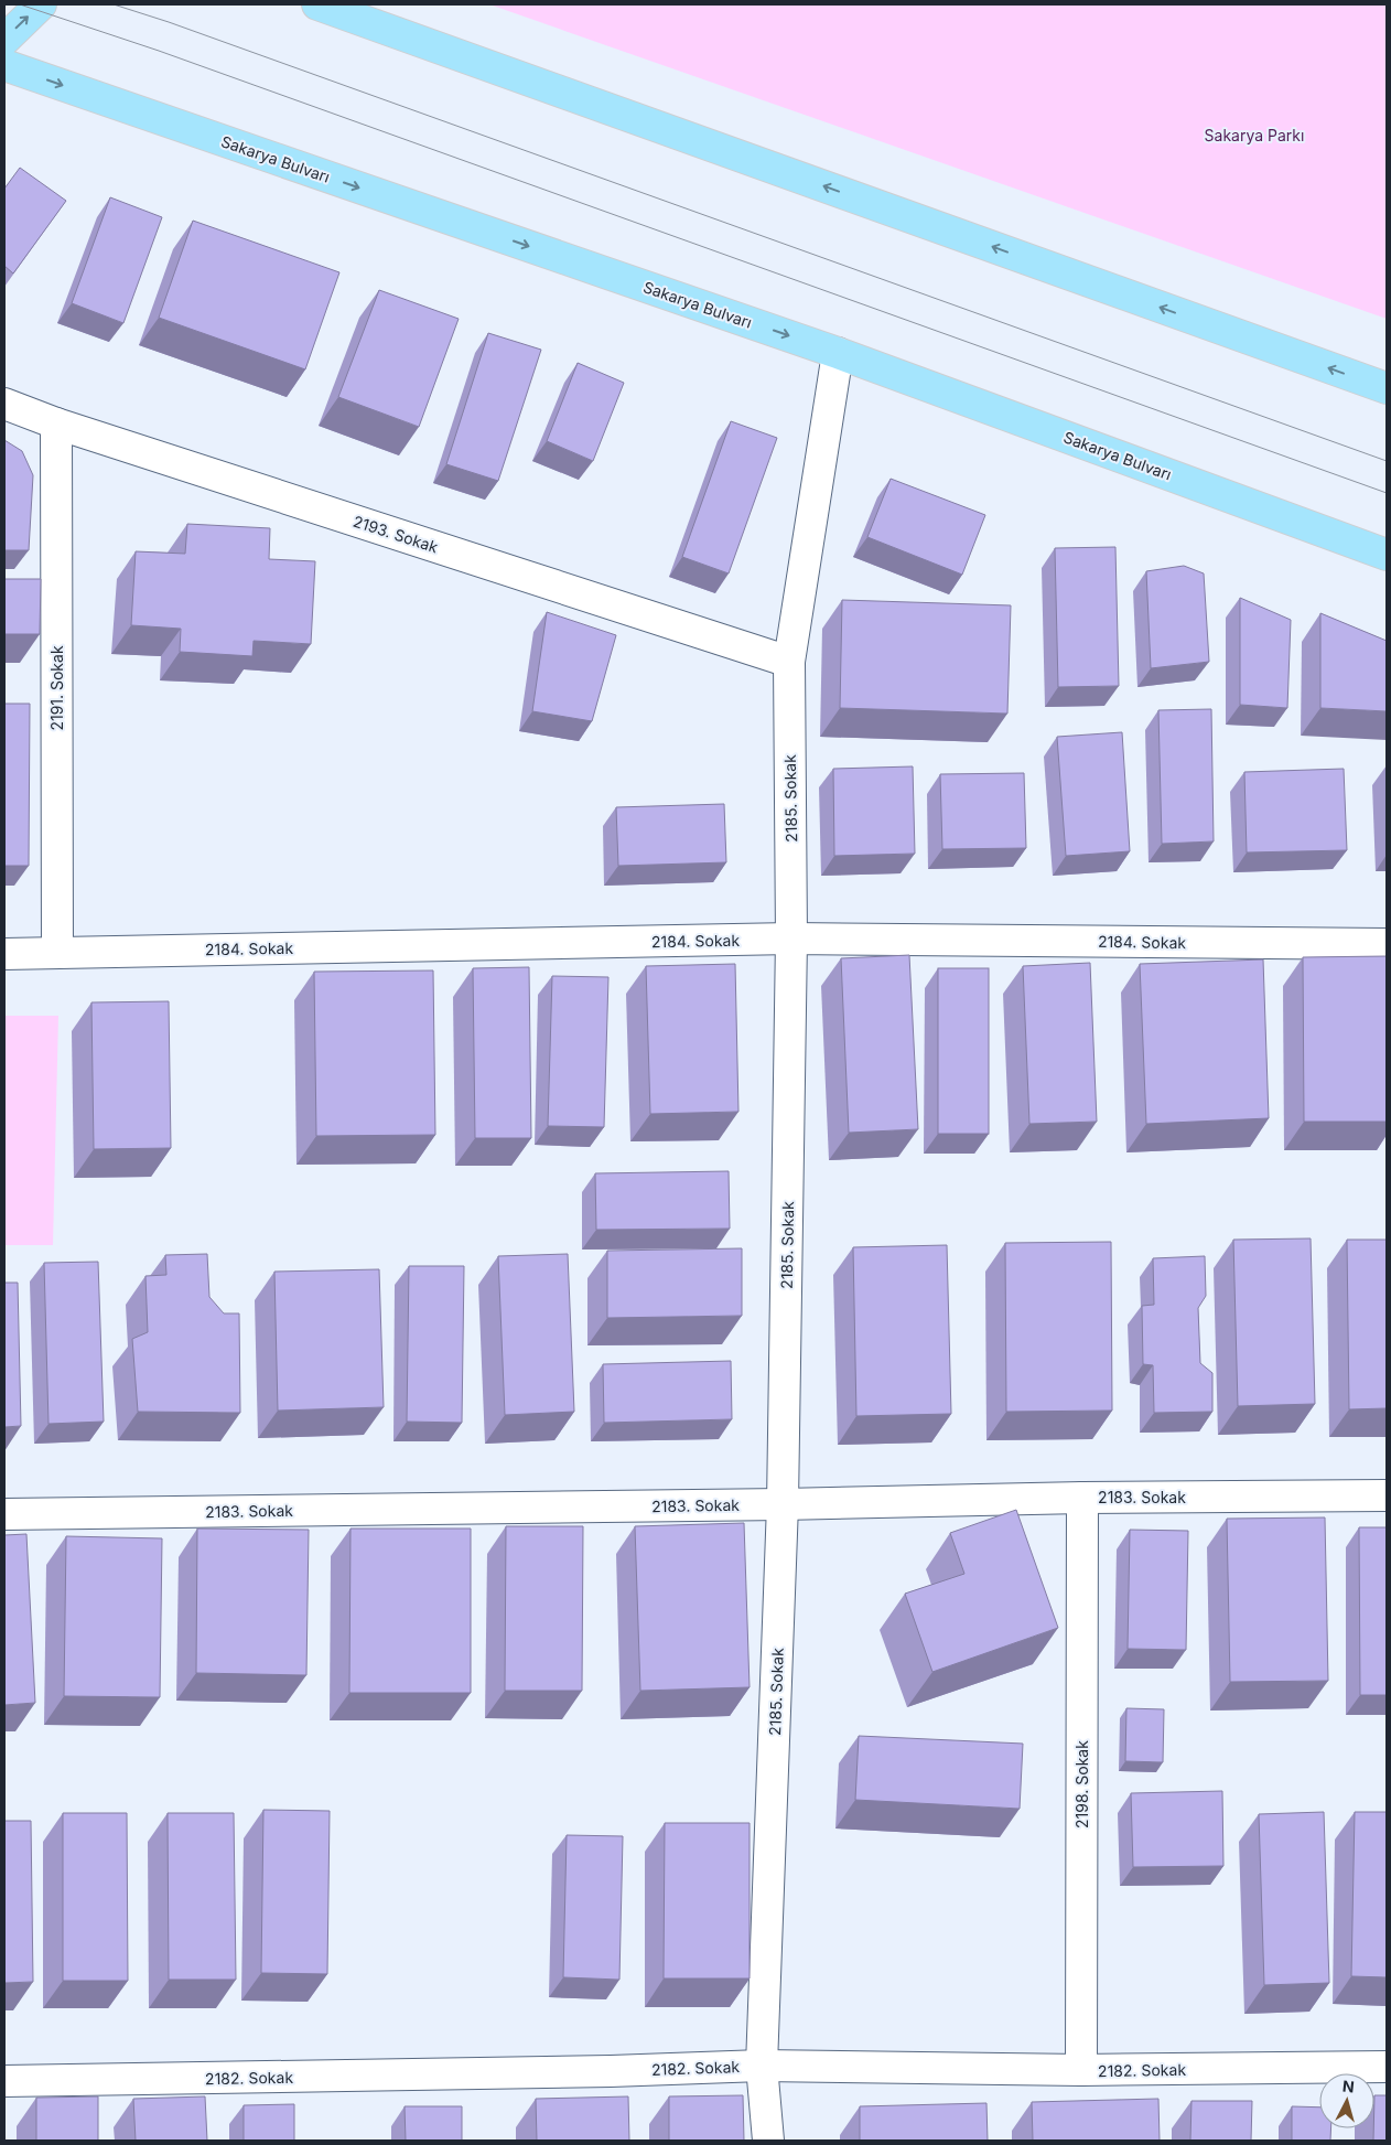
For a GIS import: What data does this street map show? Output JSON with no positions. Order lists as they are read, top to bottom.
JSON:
{
  "streets": {
    "main road": ["Sakarya Bulvarı"],
    "street": [
      "2193. Sokak",
      "2191. Sokak",
      "2185. Sokak",
      "2184. Sokak",
      "2183. Sokak",
      "2198. Sokak",
      "2182. Sokak"
    ]
  },
  "crossings": [
    ["Sakarya Bulvarı", "2185. Sokak"],
    ["2193. Sokak", "2191. Sokak"],
    ["2193. Sokak", "2185. Sokak"],
    ["2191. Sokak", "2184. Sokak"],
    ["2185. Sokak", "2184. Sokak"],
    ["2185. Sokak", "2183. Sokak"],
    ["2185. Sokak", "2182. Sokak"],
    ["2183. Sokak", "2198. Sokak"],
    ["2198. Sokak", "2182. Sokak"]
  ],
  "parks": ["Sakarya Parkı"],
  "north": "top"
}
